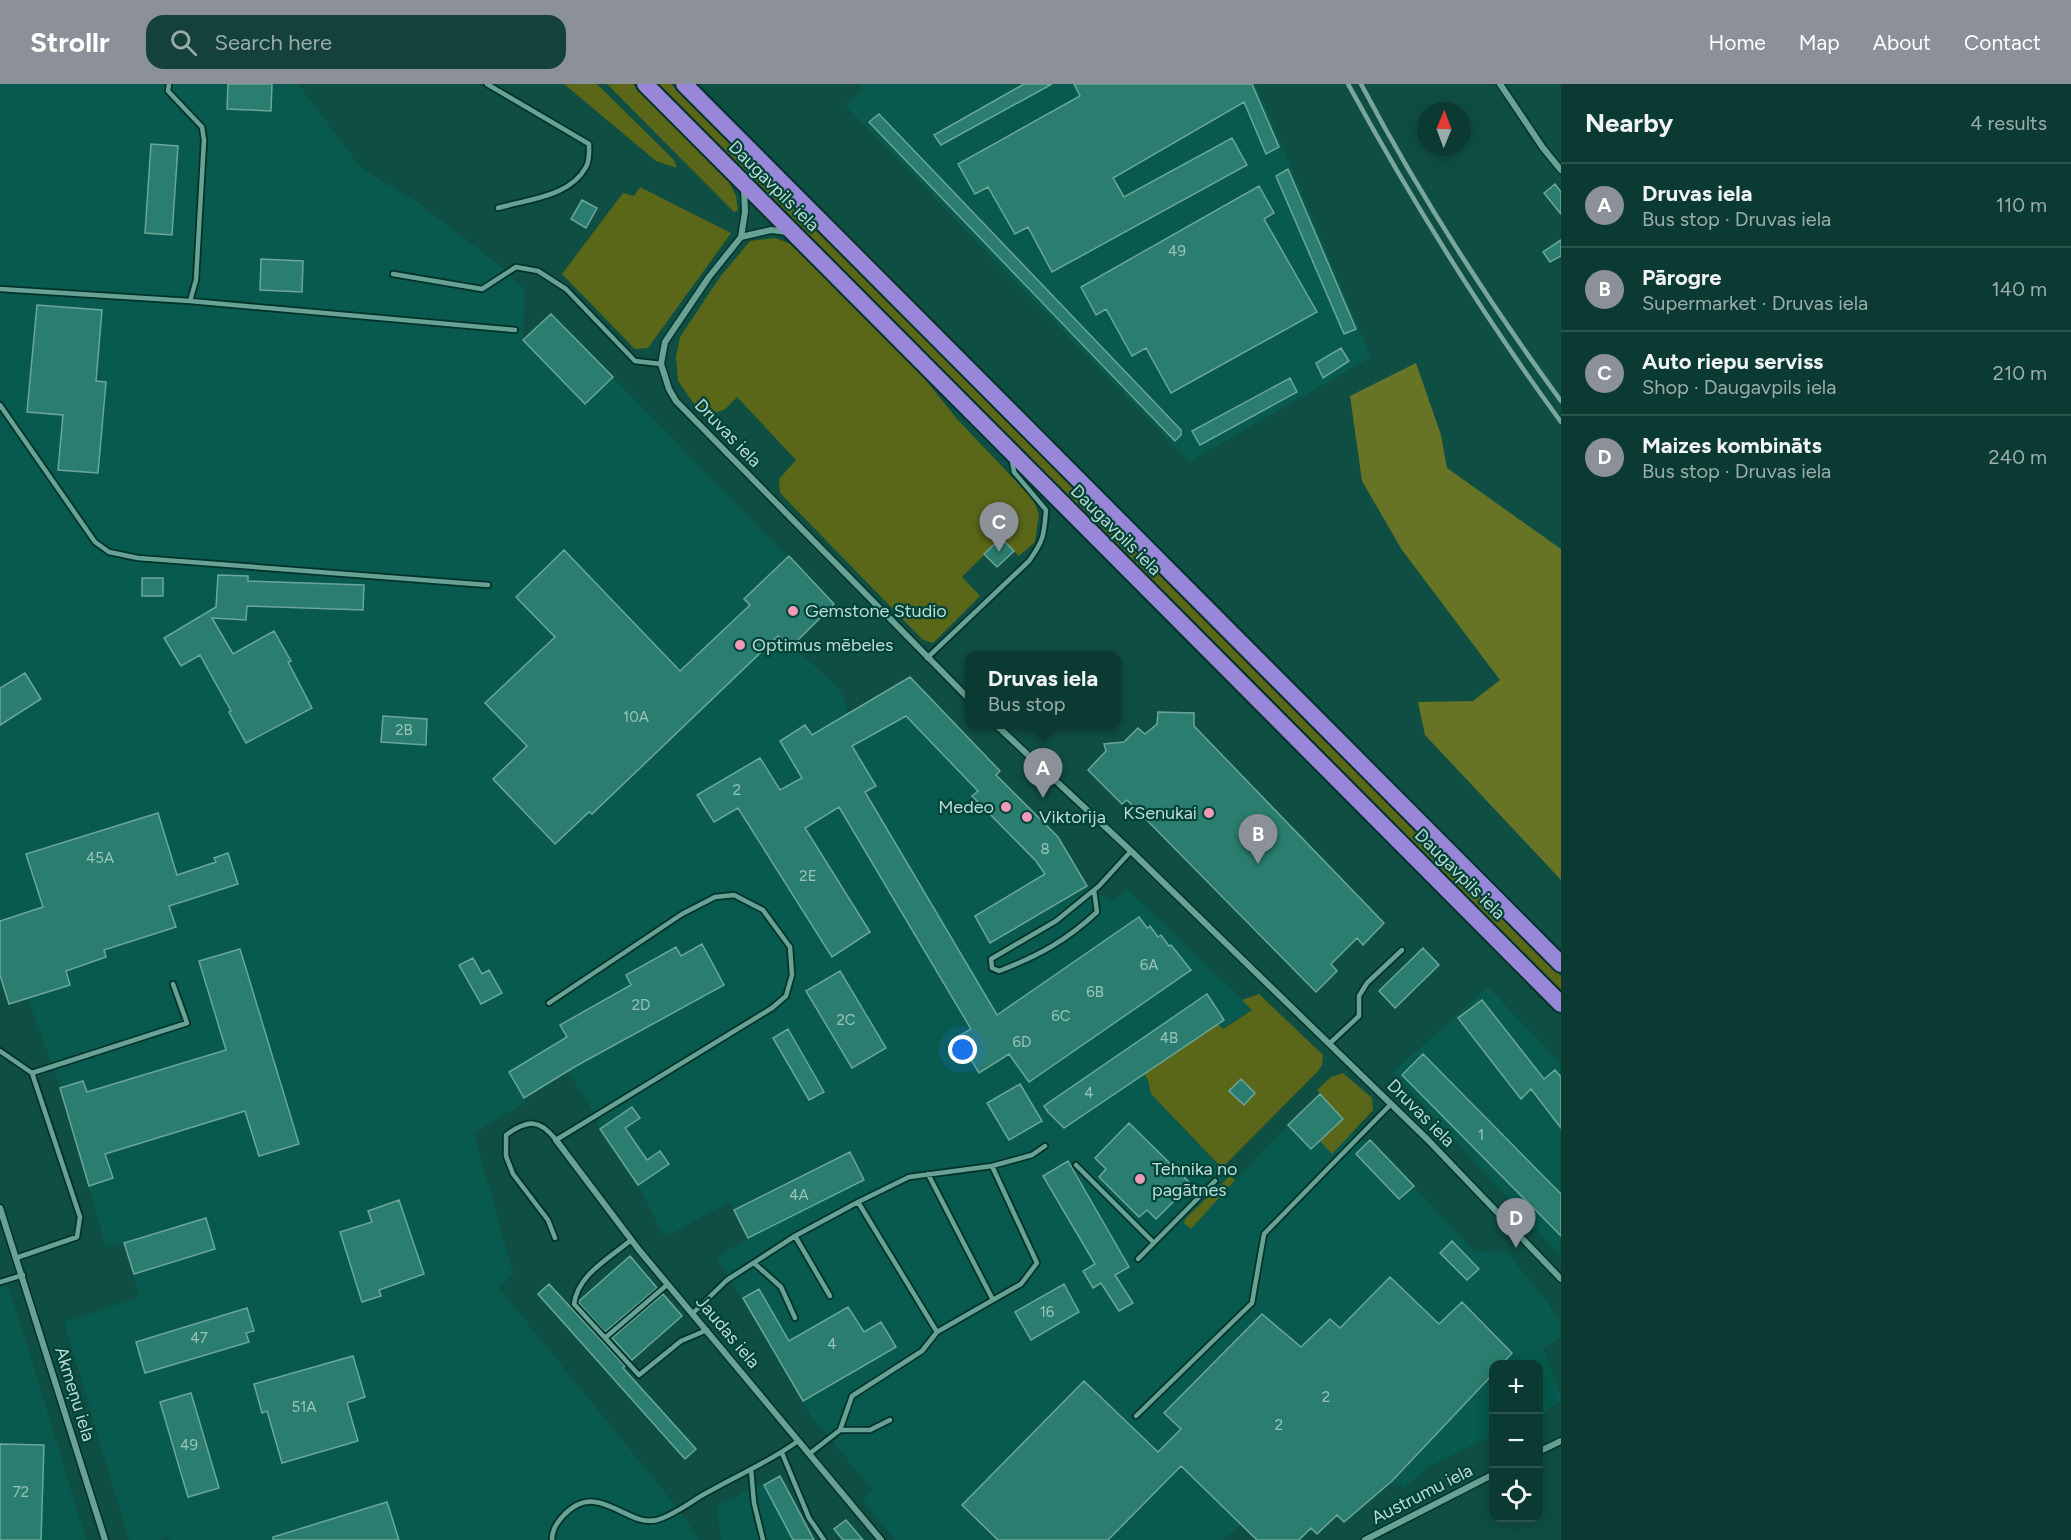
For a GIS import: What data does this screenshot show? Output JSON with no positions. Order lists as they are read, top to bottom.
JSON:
{
  "streets": {
    "highway": ["Daugavpils iela"],
    "street": [
      "Druvas iela",
      "Jaudas iela",
      "Akmeņu iela",
      "Austrumu iela"
    ]
  },
  "places": [
    "Gemstone Studio",
    "Optimus mēbeles",
    "Medeo",
    "KSenukai",
    "Viktorija",
    "Tehnika no pagātnes"
  ],
  "house_numbers": [
    "49",
    "10A",
    "2B",
    "2",
    "8",
    "45A",
    "2E",
    "6A",
    "6B",
    "2D",
    "6C",
    "2C",
    "4B",
    "6D",
    "4",
    "1",
    "4A",
    "16",
    "47",
    "4",
    "2",
    "51A",
    "2",
    "49",
    "72"
  ],
  "north": "top",
  "page": {
    "header": "Strollr",
    "search": "Search here",
    "nav": [
      "Home",
      "Map",
      "About",
      "Contact"
    ],
    "heading": ["Nearby", "4 results"],
    "list": [
      {
        "mark": "A",
        "name": "Druvas iela",
        "note": "Bus stop · Druvas iela",
        "value": "110 m"
      },
      {
        "mark": "B",
        "name": "Pārogre",
        "note": "Supermarket · Druvas iela",
        "value": "140 m"
      },
      {
        "mark": "C",
        "name": "Auto riepu serviss",
        "note": "Shop · Daugavpils iela",
        "value": "210 m"
      },
      {
        "mark": "D",
        "name": "Maizes kombināts",
        "note": "Bus stop · Druvas iela",
        "value": "240 m"
      }
    ],
    "pins": [
      "C",
      "A",
      "B",
      "D"
    ],
    "popup": ["Druvas iela", "Bus stop"],
    "map_buttons": ["+", "−"]
  }
}
